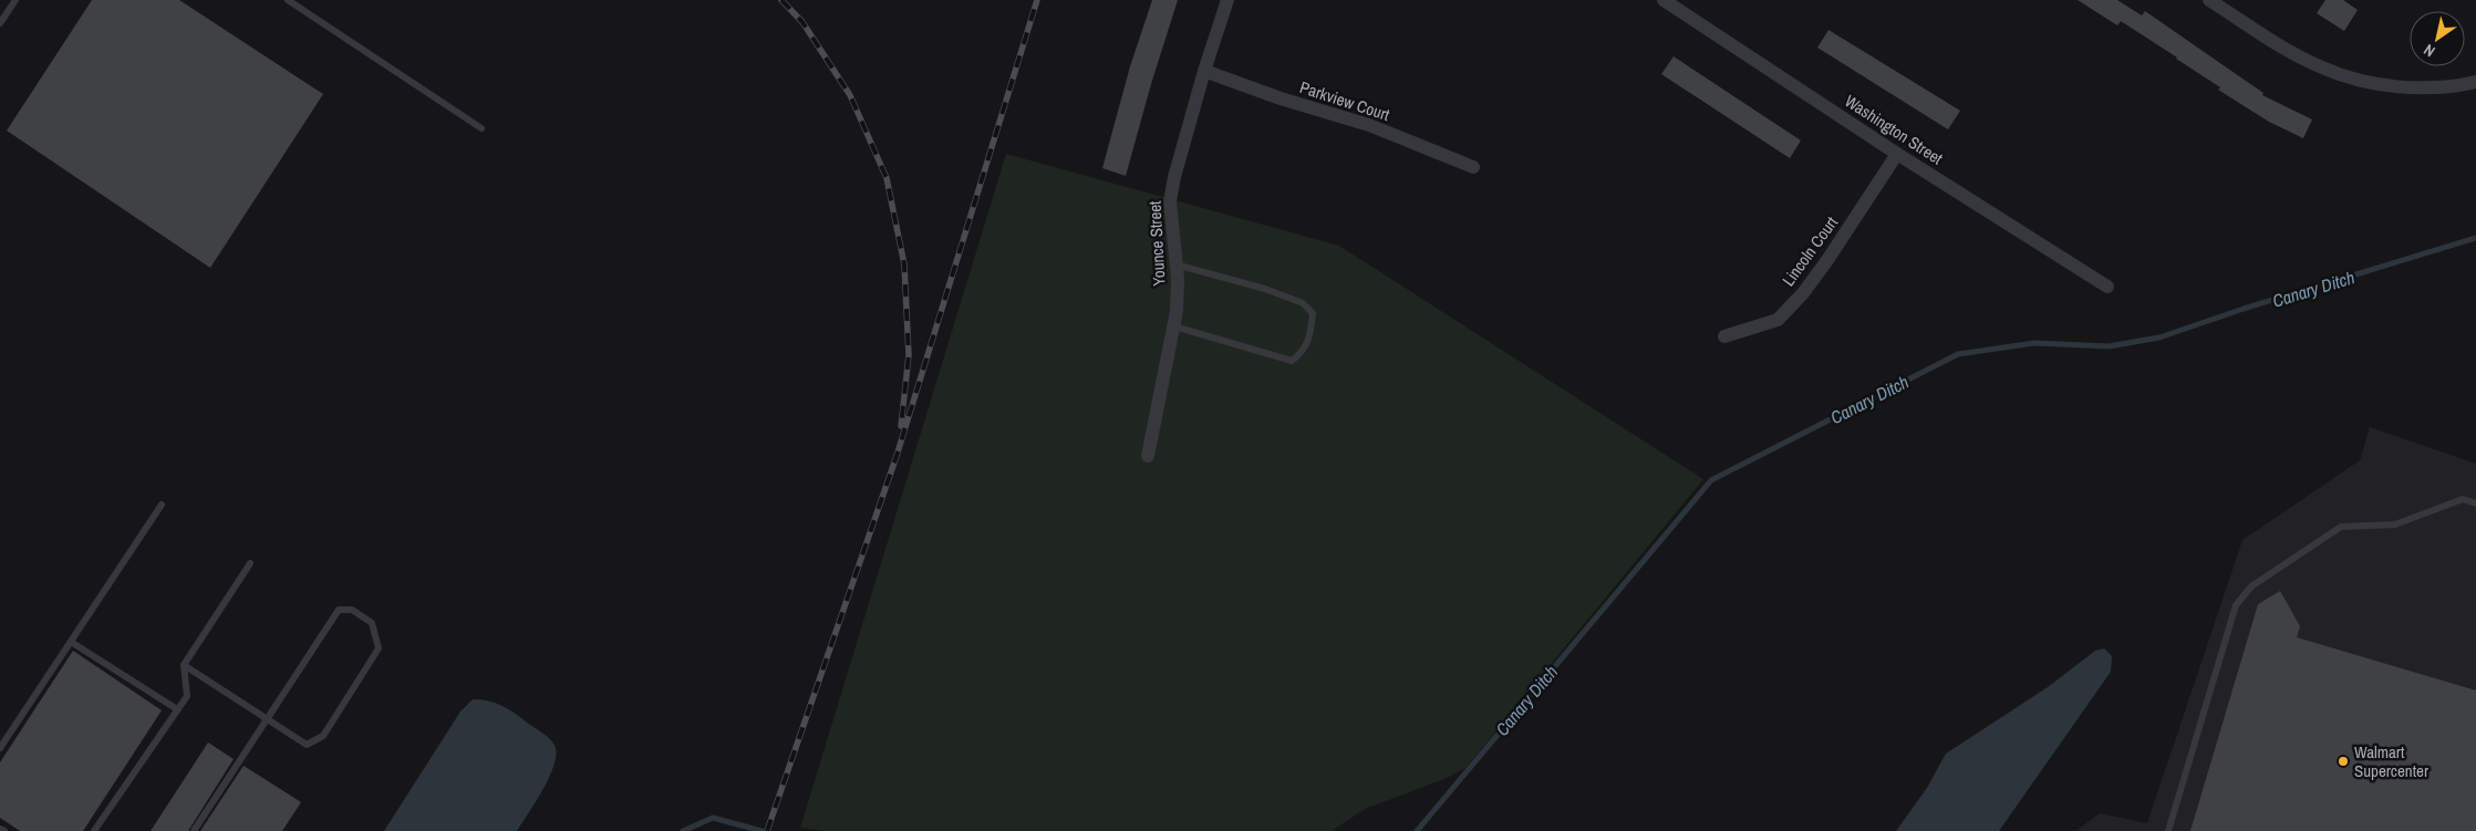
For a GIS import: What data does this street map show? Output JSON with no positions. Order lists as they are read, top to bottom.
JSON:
{
  "streets": {
    "street": [
      "Parkview Court",
      "Washington Street",
      "Younce Street",
      "Lincoln Court"
    ]
  },
  "crossings": [
    ["Parkview Court", "Younce Street"],
    ["Washington Street", "Lincoln Court"]
  ],
  "water": ["Canary Ditch"],
  "places": ["Walmart Supercenter"],
  "north": "bottom left"
}
